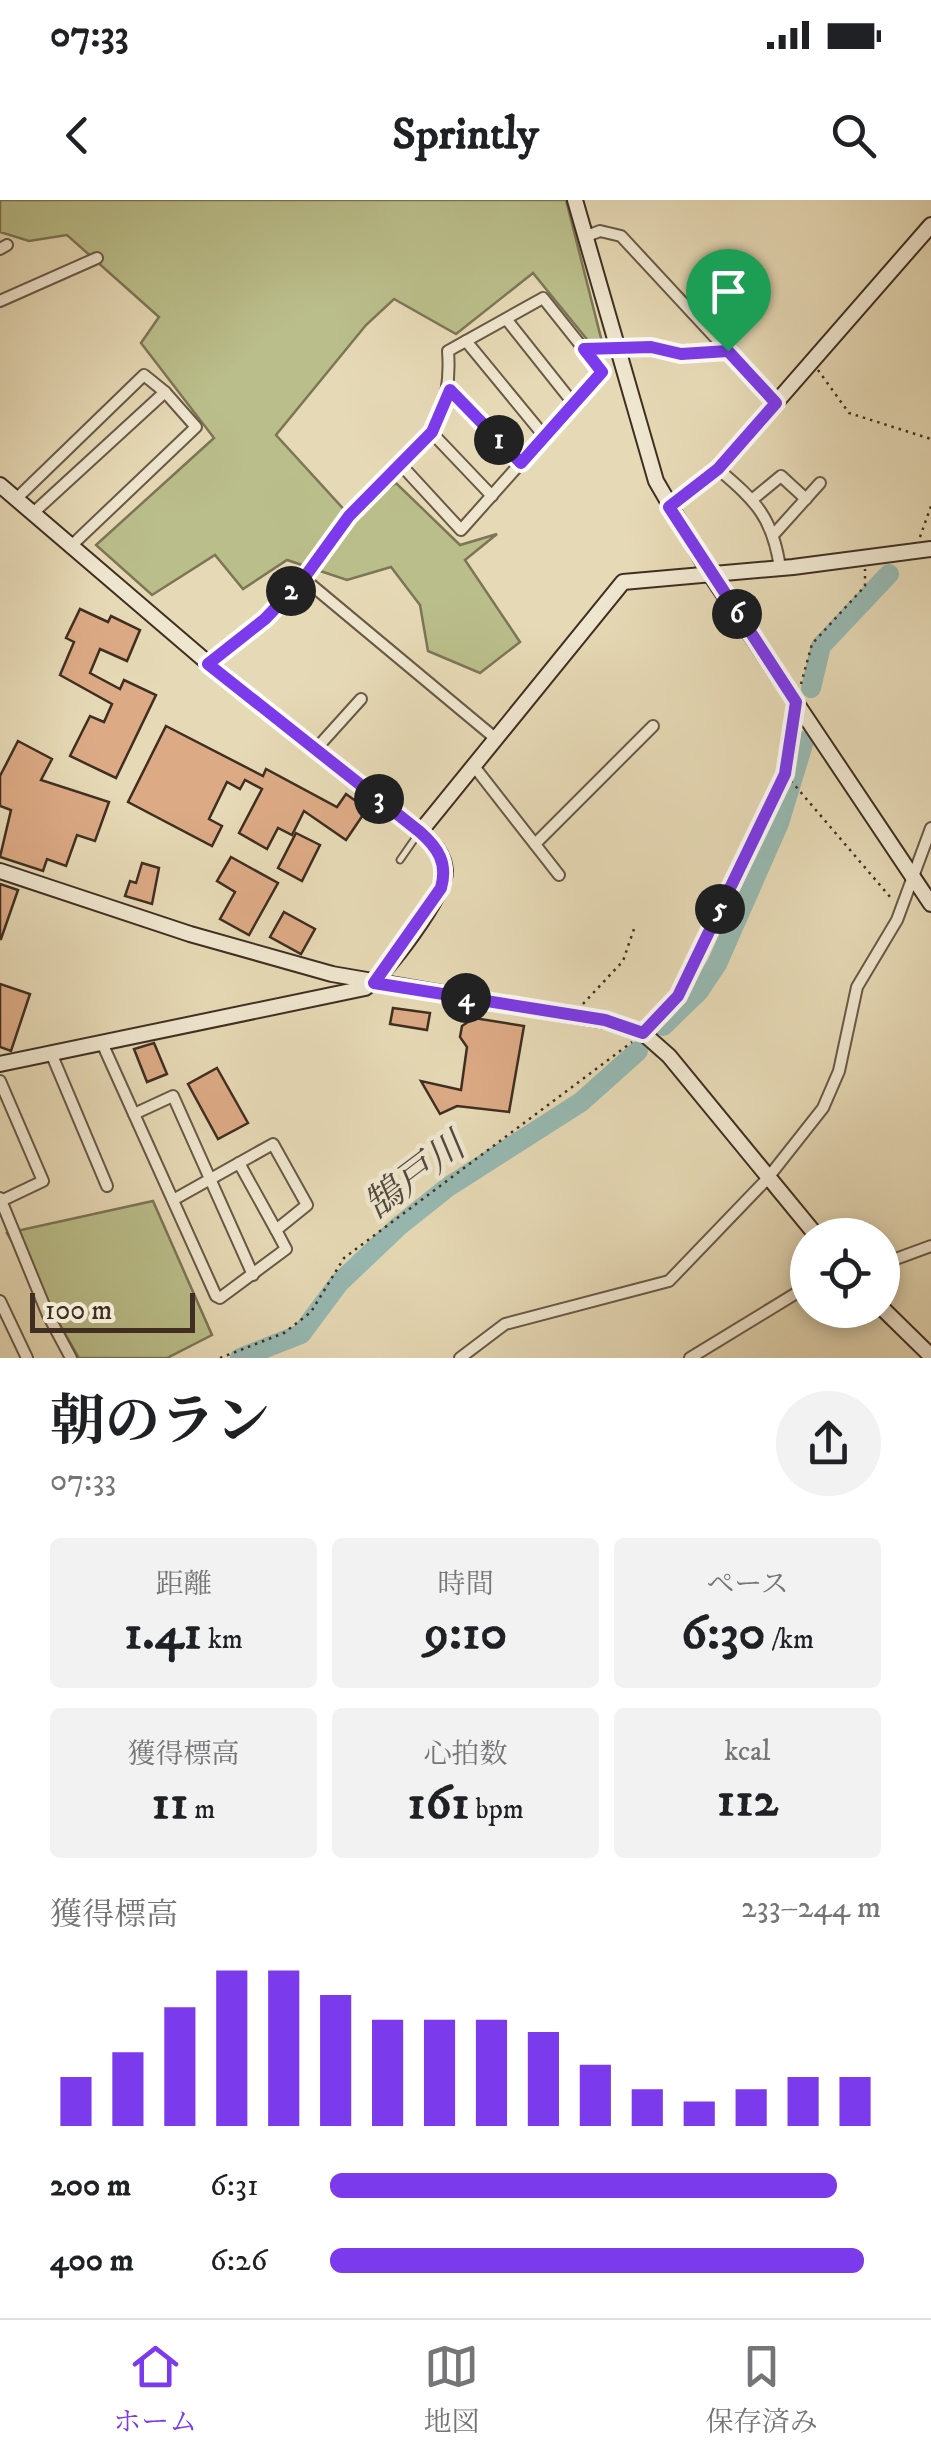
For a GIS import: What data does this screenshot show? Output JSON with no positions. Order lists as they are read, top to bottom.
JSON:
{
  "water": ["鵠戸川"],
  "scale_bar": "100 m",
  "page": {
    "status": "07:33",
    "header": "Sprintly",
    "pins": [
      "1",
      "2",
      "6",
      "3",
      "5",
      "4"
    ],
    "scale": "100 m",
    "heading": ["朝のラン", "07:33"],
    "stats": [
      ["距離", "1.41 km"],
      ["時間", "9:10"],
      ["ペース", "6:30 /km"],
      ["獲得標高", "11 m"],
      ["心拍数", "161 bpm"],
      ["kcal", "112"]
    ],
    "chart": ["獲得標高", "233–244 m"],
    "list": [
      {
        "name": "200 m",
        "note": "6:31"
      },
      {
        "name": "400 m",
        "note": "6:26"
      }
    ],
    "tabs": ["ホーム", "地図", "保存済み"]
  }
}
